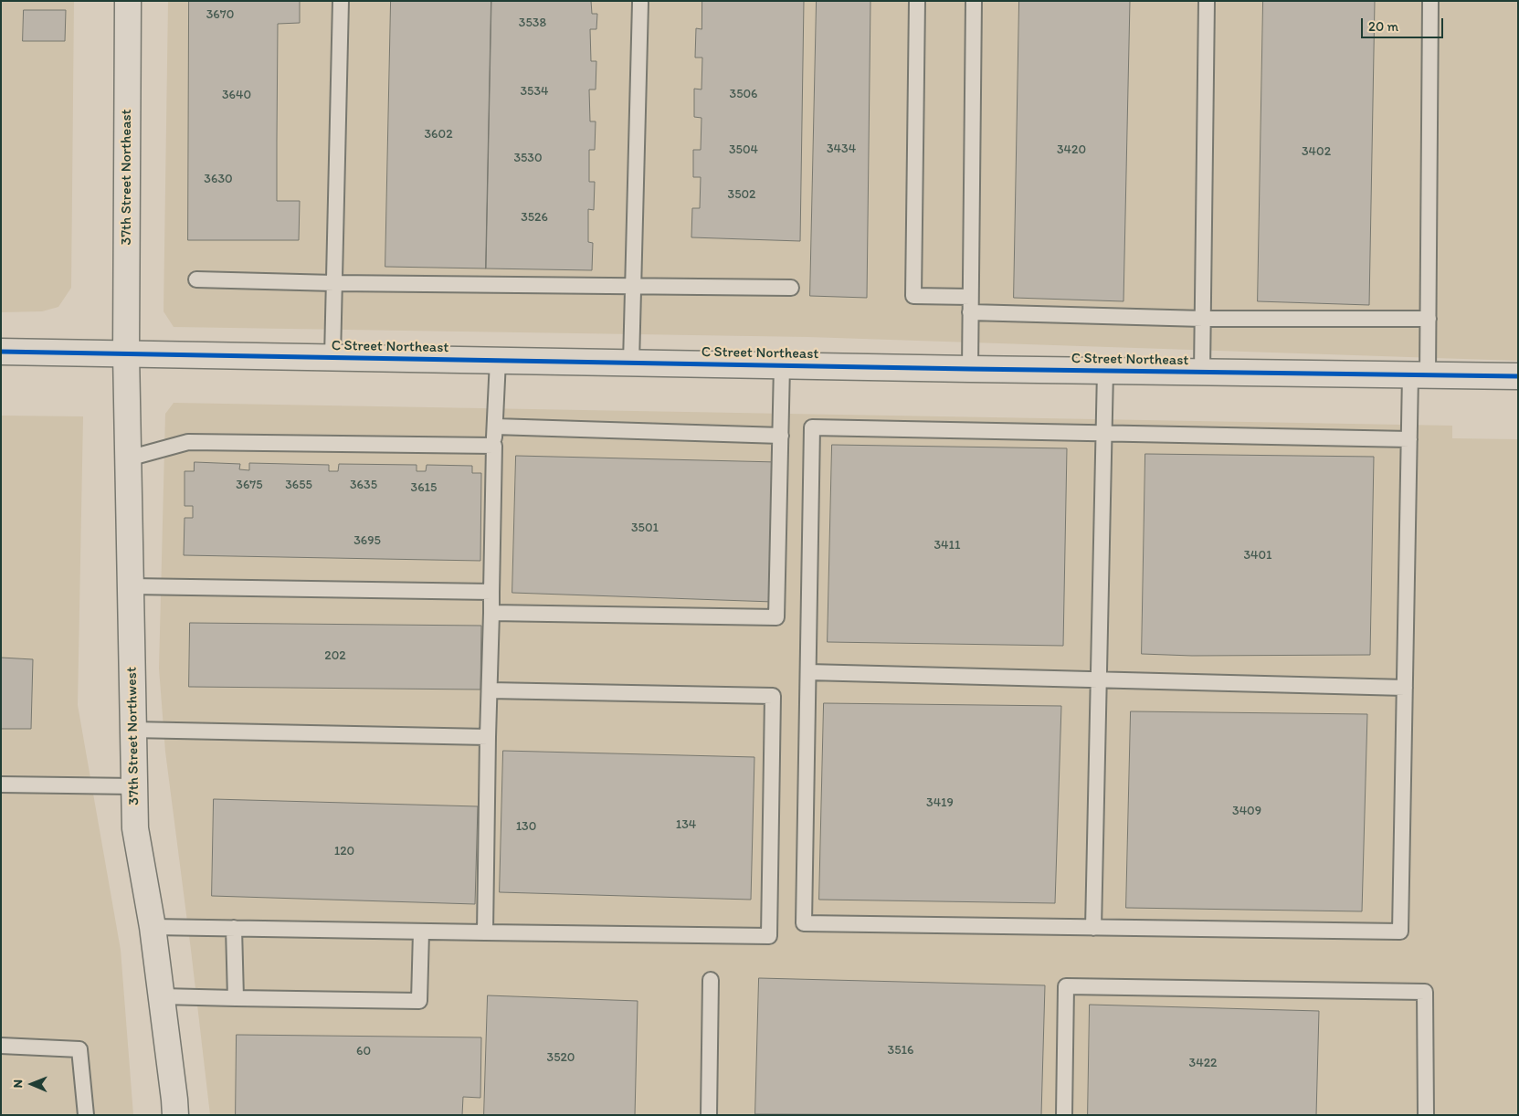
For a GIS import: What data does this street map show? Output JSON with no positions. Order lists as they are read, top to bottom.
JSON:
{
  "streets": {
    "street": ["37th Street Northeast", "C Street Northeast", "37th Street Northwest"]
  },
  "crossings": [
    ["37th Street Northeast", "C Street Northeast"],
    ["37th Street Northeast", "37th Street Northwest"],
    ["C Street Northeast", "37th Street Northwest"]
  ],
  "house_numbers": [
    "3670",
    "3538",
    "3534",
    "3506",
    "3640",
    "3602",
    "3434",
    "3504",
    "3420",
    "3402",
    "3530",
    "3630",
    "3502",
    "3526",
    "3675",
    "3655",
    "3635",
    "3615",
    "3501",
    "3695",
    "3411",
    "3401",
    "202",
    "3419",
    "3409",
    "134",
    "130",
    "120",
    "3516",
    "60",
    "3520",
    "3422"
  ],
  "scale_bar": "20 m",
  "north": "left"
}
